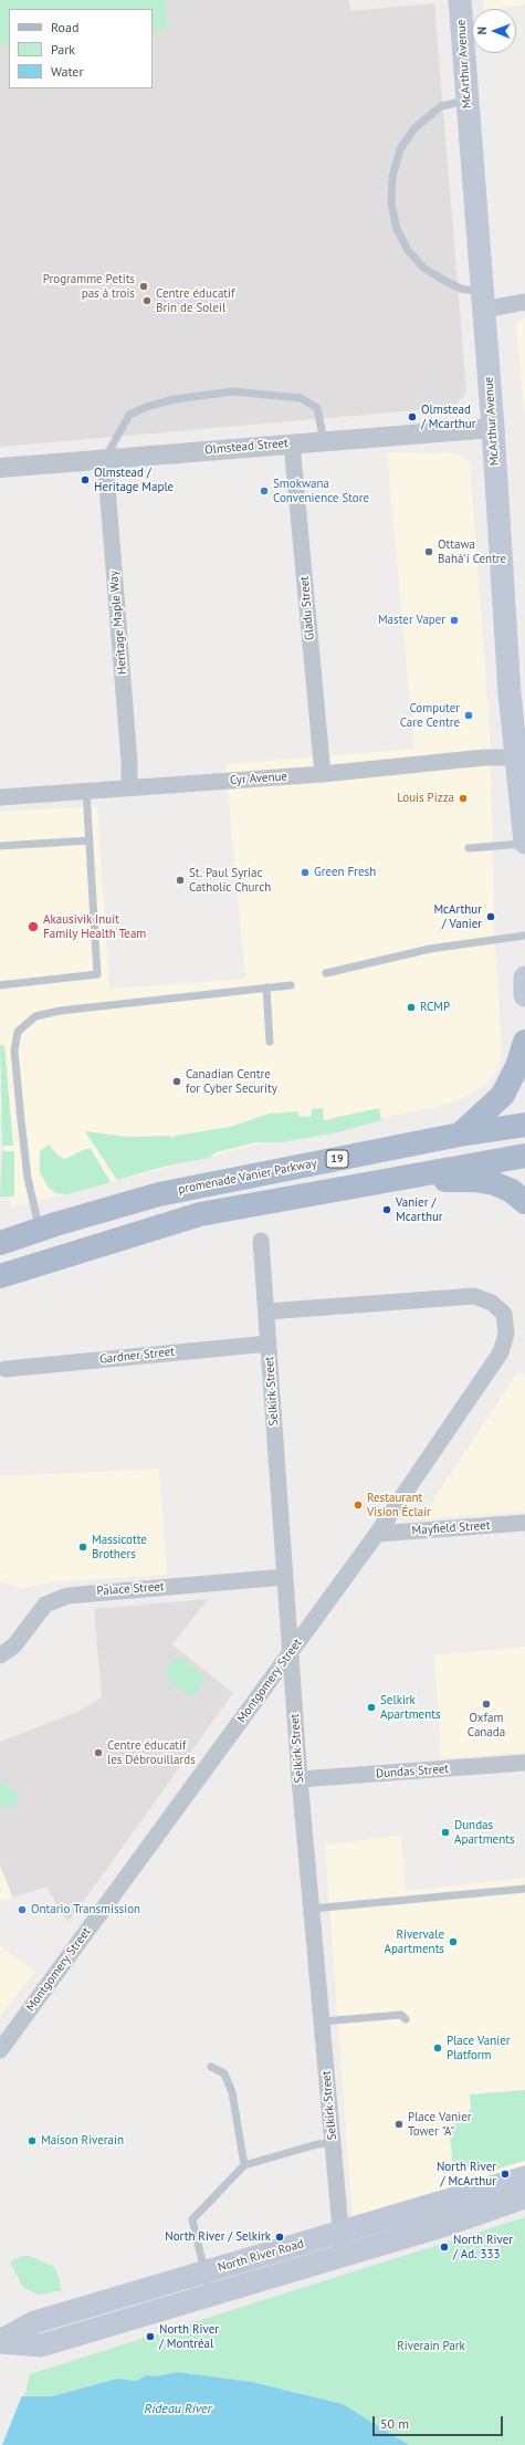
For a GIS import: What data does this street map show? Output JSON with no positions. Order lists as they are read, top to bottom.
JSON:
{
  "streets": {
    "main road": [
      "McArthur Avenue",
      "19",
      "promenade Vanier Parkway",
      "North River Road"
    ],
    "street": [
      "Olmstead Street",
      "Gladu Street",
      "Heritage Maple Way",
      "Cyr Avenue",
      "Gardner Street",
      "Selkirk Street",
      "Mayfield Street",
      "Palace Street",
      "Montgomery Street",
      "Dundas Street"
    ]
  },
  "crossings": [
    ["McArthur Avenue", "Olmstead Street"],
    ["McArthur Avenue", "Cyr Avenue"],
    ["Olmstead Street", "Gladu Street"],
    ["Olmstead Street", "Heritage Maple Way"],
    ["Gladu Street", "Cyr Avenue"],
    ["Heritage Maple Way", "Cyr Avenue"],
    ["Gardner Street", "Selkirk Street"],
    ["Selkirk Street", "Palace Street"],
    ["Selkirk Street", "Montgomery Street"],
    ["Selkirk Street", "Dundas Street"],
    ["Selkirk Street", "North River Road"],
    ["Mayfield Street", "Montgomery Street"]
  ],
  "water": ["Rideau River"],
  "parks": ["Riverain Park"],
  "places": [
    "Programme Petits pas à trois",
    "Centre éducatif Brin de Soleil",
    "Olmstead / Mcarthur",
    "Olmstead / Heritage Maple",
    "Smokwana Convenience Store",
    "Ottawa Bahá'í Centre",
    "Master Vaper",
    "Computer Care Centre",
    "Louis Pizza",
    "Green Fresh",
    "St. Paul Syriac Catholic Church",
    "McArthur / Vanier",
    "Akausivik Inuit Family Health Team",
    "RCMP",
    "Canadian Centre for Cyber Security",
    "Vanier / Mcarthur",
    "Restaurant Vision Éclair",
    "Massicotte Brothers",
    "Oxfam Canada",
    "Selkirk Apartments",
    "Centre éducatif les Débrouillards",
    "Dundas Apartments",
    "Ontario Transmission",
    "Rivervale Apartments",
    "Place Vanier Platform",
    "Place Vanier Tower \"A\"",
    "Maison Riverain",
    "North River / McArthur",
    "North River / Selkirk",
    "North River / Ad. 333",
    "North River / Montréal"
  ],
  "legend": ["Road", "Park", "Water"],
  "scale_bar": "50 m",
  "north": "left"
}
